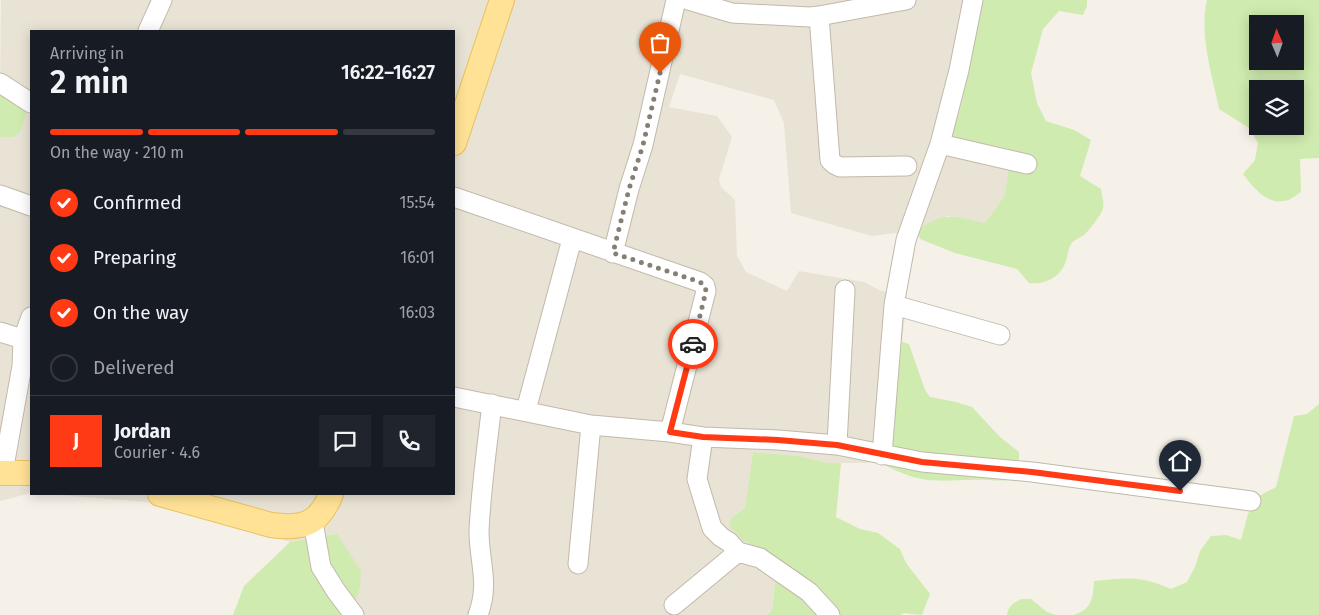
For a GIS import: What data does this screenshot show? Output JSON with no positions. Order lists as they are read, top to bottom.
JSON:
{
  "north": "top",
  "page": {
    "heading": ["2 min", "Arriving in", "16:22–16:27"],
    "panel": ["Jordan", "Courier · 4.6"],
    "bar": "On the way · 210 m",
    "list": [
      ["Confirmed", "15:54"],
      ["Preparing", "16:01"],
      ["On the way", "16:03"],
      "Delivered"
    ],
    "round": "J"
  }
}
